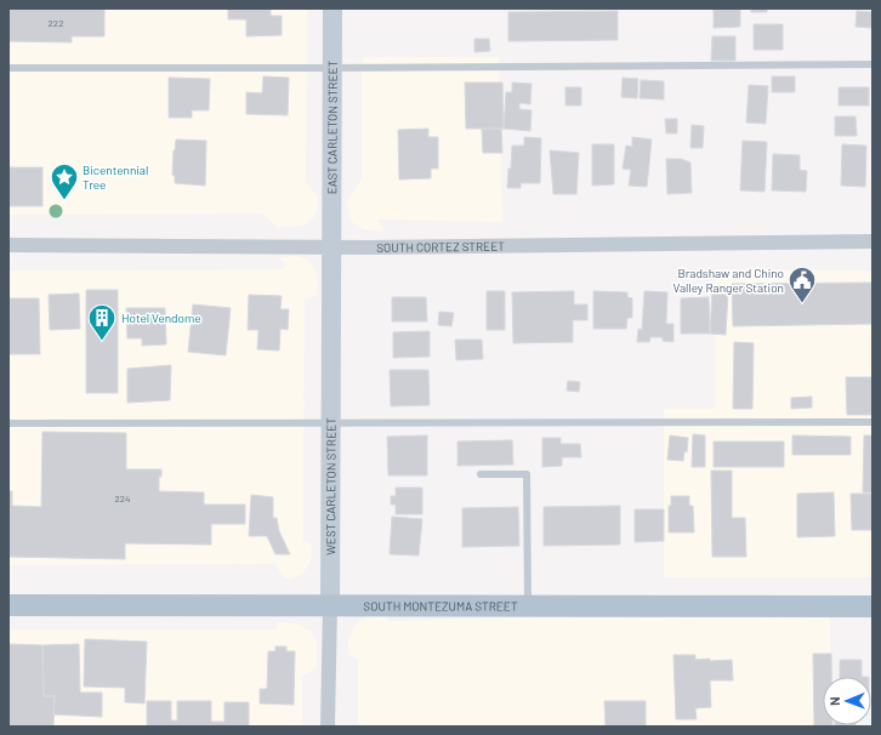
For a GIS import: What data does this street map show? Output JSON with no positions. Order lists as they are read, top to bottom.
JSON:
{
  "streets": {
    "main road": ["SOUTH MONTEZUMA STREET"],
    "street": ["EAST CARLETON STREET", "SOUTH CORTEZ STREET", "WEST CARLETON STREET"]
  },
  "crossings": [
    ["EAST CARLETON STREET", "SOUTH CORTEZ STREET"],
    ["EAST CARLETON STREET", "WEST CARLETON STREET"],
    ["SOUTH CORTEZ STREET", "WEST CARLETON STREET"],
    ["WEST CARLETON STREET", "SOUTH MONTEZUMA STREET"]
  ],
  "places": {
    "place": ["Bicentennial Tree"],
    "public building": ["Bradshaw and Chino Valley Ranger Station"],
    "building": ["Hotel Vendome"]
  },
  "house_numbers": ["222", "224"],
  "north": "left"
}
